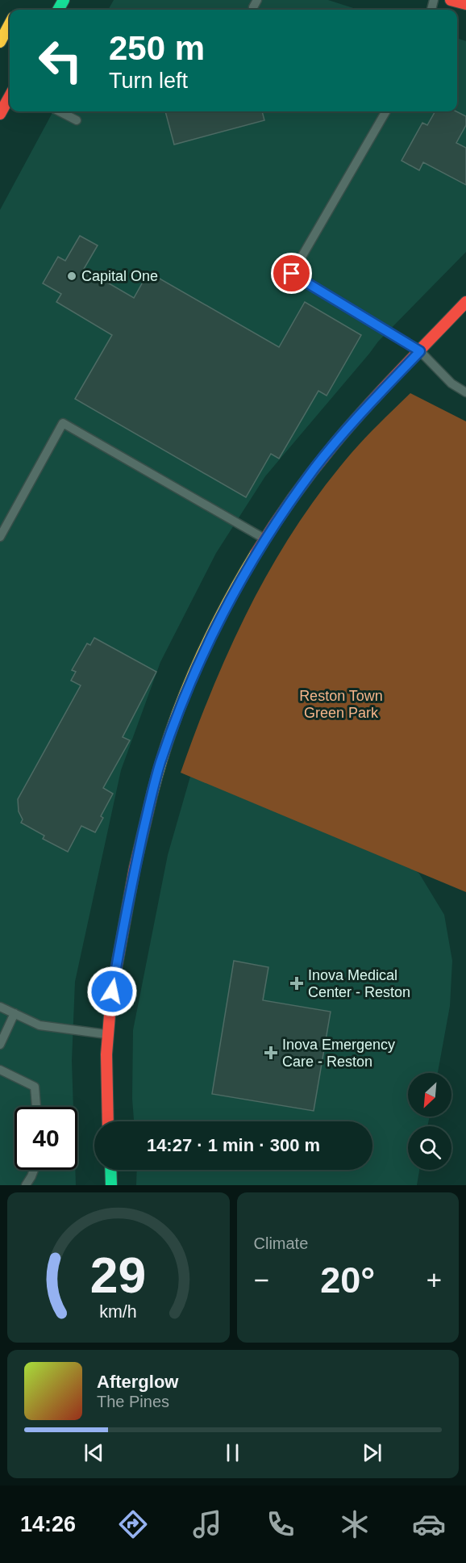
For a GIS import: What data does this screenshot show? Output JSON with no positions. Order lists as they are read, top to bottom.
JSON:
{
  "parks": ["Reston Town Green Park"],
  "places": {
    "other": ["Capital One"],
    "health": ["Inova Medical Center - Reston", "Inova Emergency Care - Reston"]
  },
  "north": "bottom left",
  "page": {
    "turn": ["250 m", "Turn left"],
    "limit": "40",
    "trip": "14:27 · 1 min · 300 m",
    "tile": "Climate",
    "heat": ["−", "20°", "+"],
    "song": ["Afterglow", "The Pines"],
    "tabs": "14:26",
    "gauge": ["29", "km/h"]
  }
}
